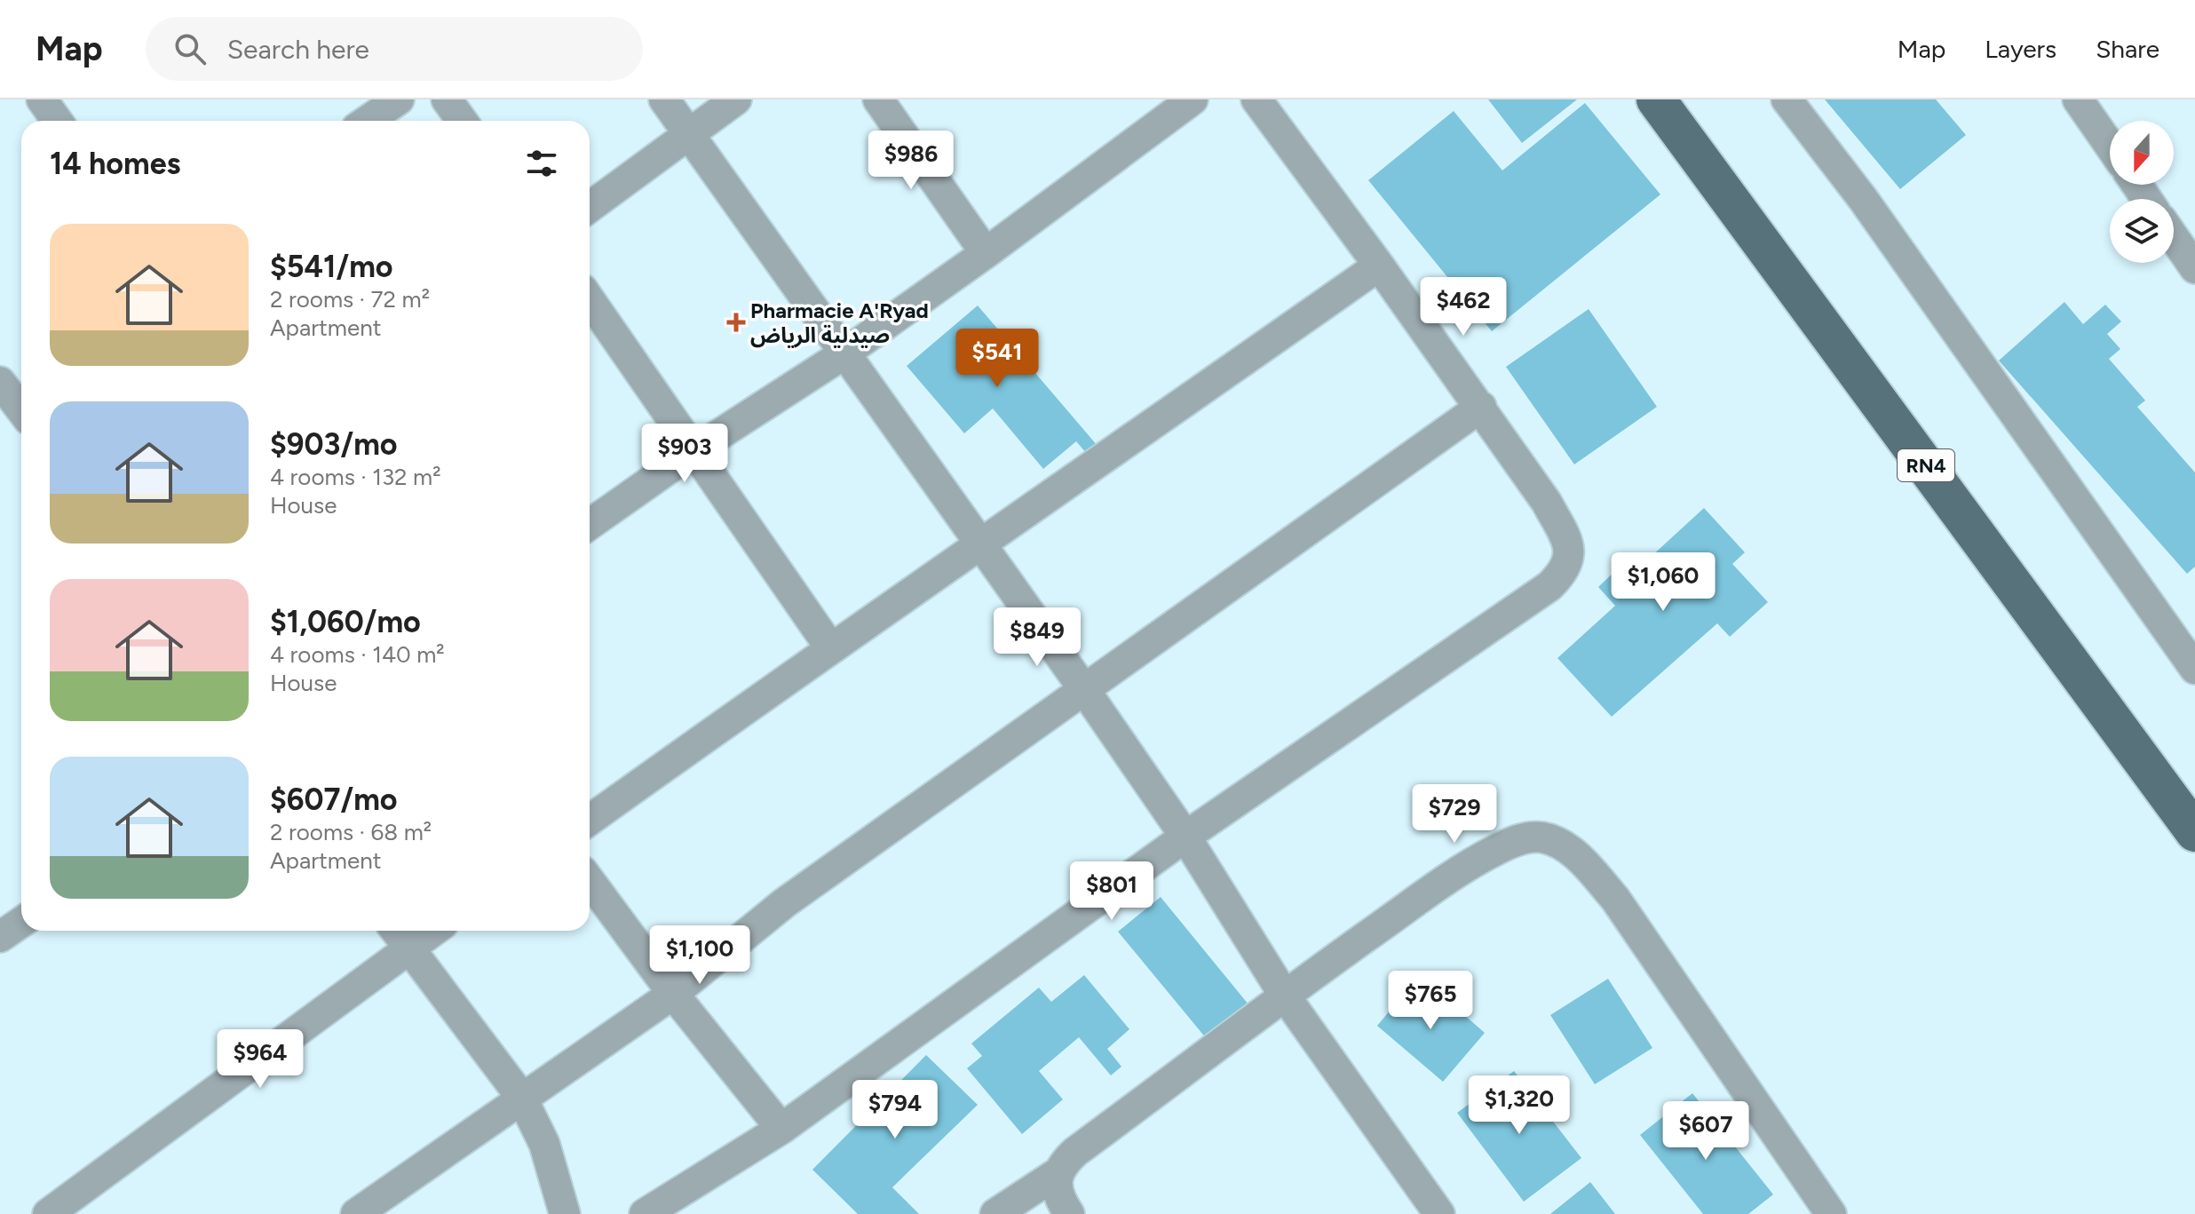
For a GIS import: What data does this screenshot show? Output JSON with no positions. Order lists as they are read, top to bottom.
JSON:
{
  "streets": {
    "main road": ["RN4"]
  },
  "places": {
    "health": ["Pharmacie A'Ryad صيدلية الرياض"]
  },
  "north": "bottom",
  "page": {
    "header": "Map",
    "search": "Search here",
    "nav": ["Map", "Layers", "Share"],
    "heading": "14 homes",
    "price": [
      "$986",
      "$462",
      "$541",
      "$903",
      "$1,060",
      "$849",
      "$729",
      "$801",
      "$1,100",
      "$765",
      "$964",
      "$1,320",
      "$794",
      "$607"
    ],
    "list": [
      {
        "name": "$541/mo",
        "note": "2 rooms · 72 m² · Apartment"
      },
      {
        "name": "$903/mo",
        "note": "4 rooms · 132 m² · House"
      },
      {
        "name": "$1,060/mo",
        "note": "4 rooms · 140 m² · House"
      },
      {
        "name": "$607/mo",
        "note": "2 rooms · 68 m² · Apartment"
      }
    ]
  }
}
